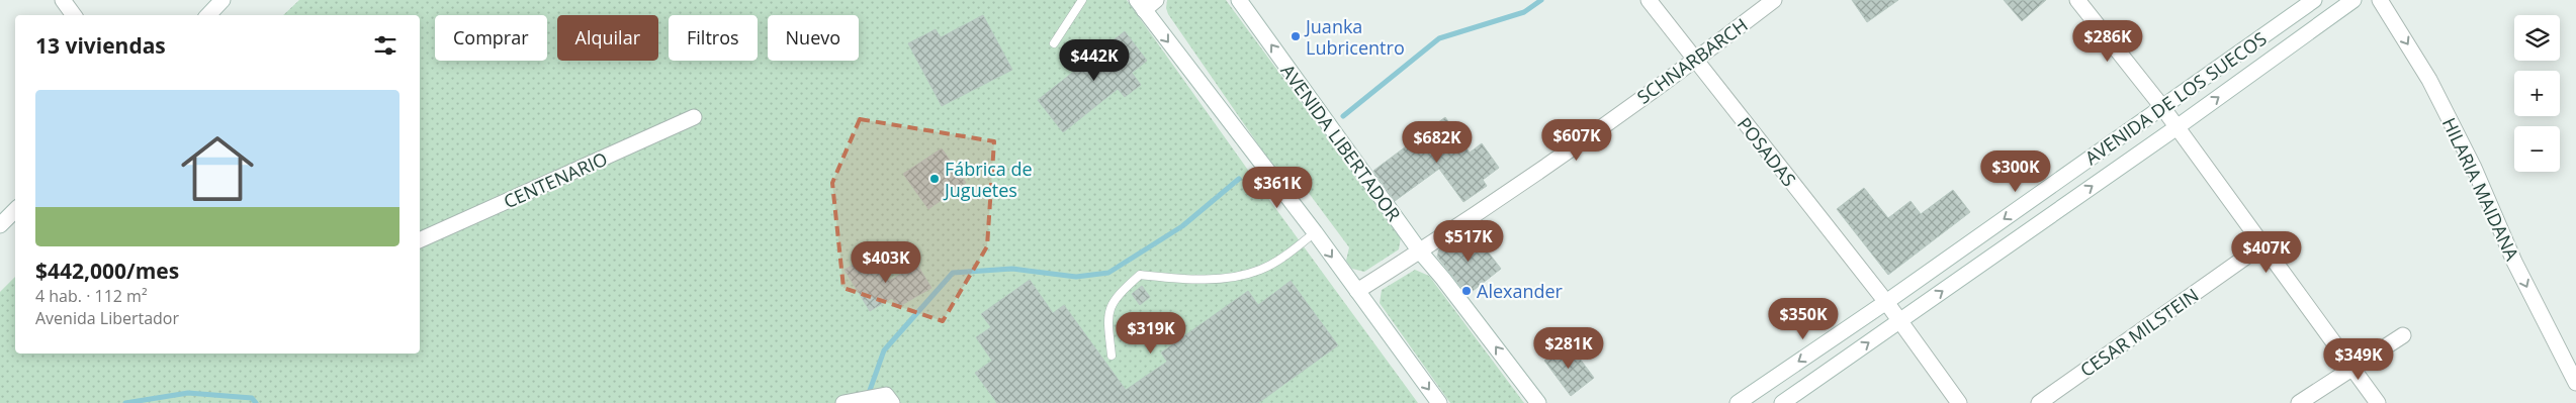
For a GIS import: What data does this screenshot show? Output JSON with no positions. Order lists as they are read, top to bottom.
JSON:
{
  "streets": {
    "street": [
      "SCHNARBARCH",
      "AVENIDA DE LOS SUECOS",
      "AVENIDA LIBERTADOR",
      "POSADAS",
      "CENTENARIO",
      "HILARIA MAIDANA",
      "CESAR MILSTEIN"
    ]
  },
  "crossings": [
    ["SCHNARBARCH", "AVENIDA LIBERTADOR"],
    ["SCHNARBARCH", "POSADAS"],
    ["AVENIDA DE LOS SUECOS", "POSADAS"]
  ],
  "one_way": ["HILARIA MAIDANA"],
  "places": ["Juanka Lubricentro", "Fábrica de Juguetes", "Alexander"],
  "page": {
    "map_buttons": ["+", "−"],
    "chip": [
      "Comprar",
      "Alquilar",
      "Filtros",
      "Nuevo"
    ],
    "heading": "13 viviendas",
    "price": [
      "$286K",
      "$442K",
      "$607K",
      "$682K",
      "$300K",
      "$361K",
      "$517K",
      "$407K",
      "$403K",
      "$350K",
      "$319K",
      "$281K",
      "$349K"
    ],
    "list": [
      {
        "name": "$442,000/mes",
        "note": "4 hab. · 112 m² · Avenida Libertador"
      }
    ]
  }
}
